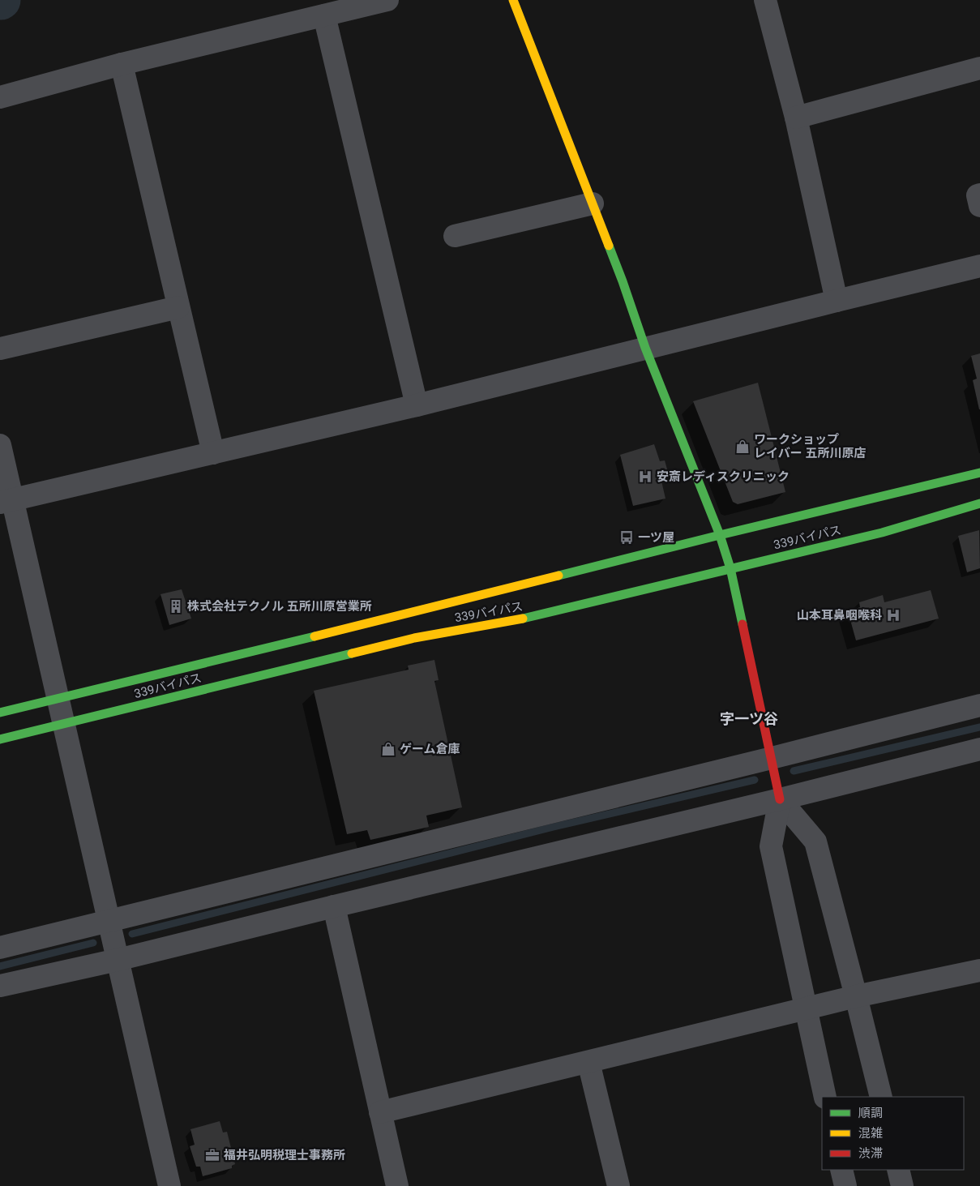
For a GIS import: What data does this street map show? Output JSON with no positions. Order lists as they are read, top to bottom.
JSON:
{
  "streets": {
    "street": ["339バイパス"]
  },
  "districts": ["字一ツ谷"],
  "places": {
    "shop": ["ワークショップ レイバー 五所川原店", "ゲーム倉庫"],
    "hospital": ["安斎レディスクリニック", "山本耳鼻咽喉科"],
    "bus stop": ["一ツ屋"],
    "building": ["株式会社テクノル 五所川原営業所"],
    "office": ["福井弘明税理士事務所"]
  },
  "legend": ["順調", "混雑", "渋滞"]
}
